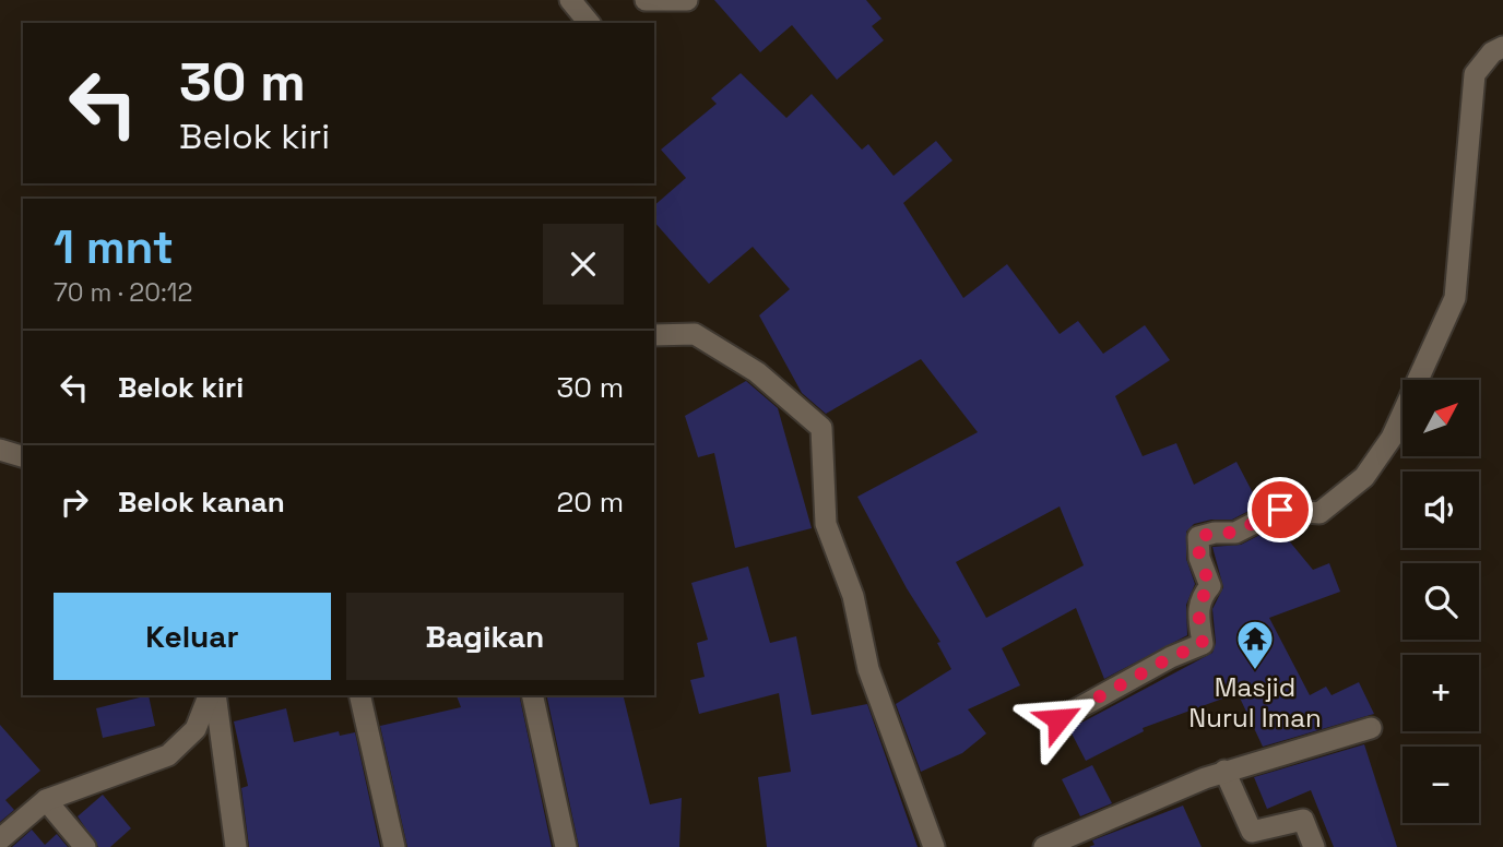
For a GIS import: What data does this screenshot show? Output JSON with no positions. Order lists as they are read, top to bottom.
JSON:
{
  "places": {
    "temple": ["Masjid Nurul Iman"]
  },
  "north": "top right",
  "page": {
    "turn": ["30 m", "Belok kiri"],
    "heading": ["1 mnt", "70 m · 20:12"],
    "list": [
      {
        "name": "Belok kiri",
        "value": "30 m"
      },
      {
        "name": "Belok kanan",
        "value": "20 m"
      }
    ],
    "map_buttons": ["+", "−"],
    "buttons": ["Keluar", "Bagikan"]
  }
}
